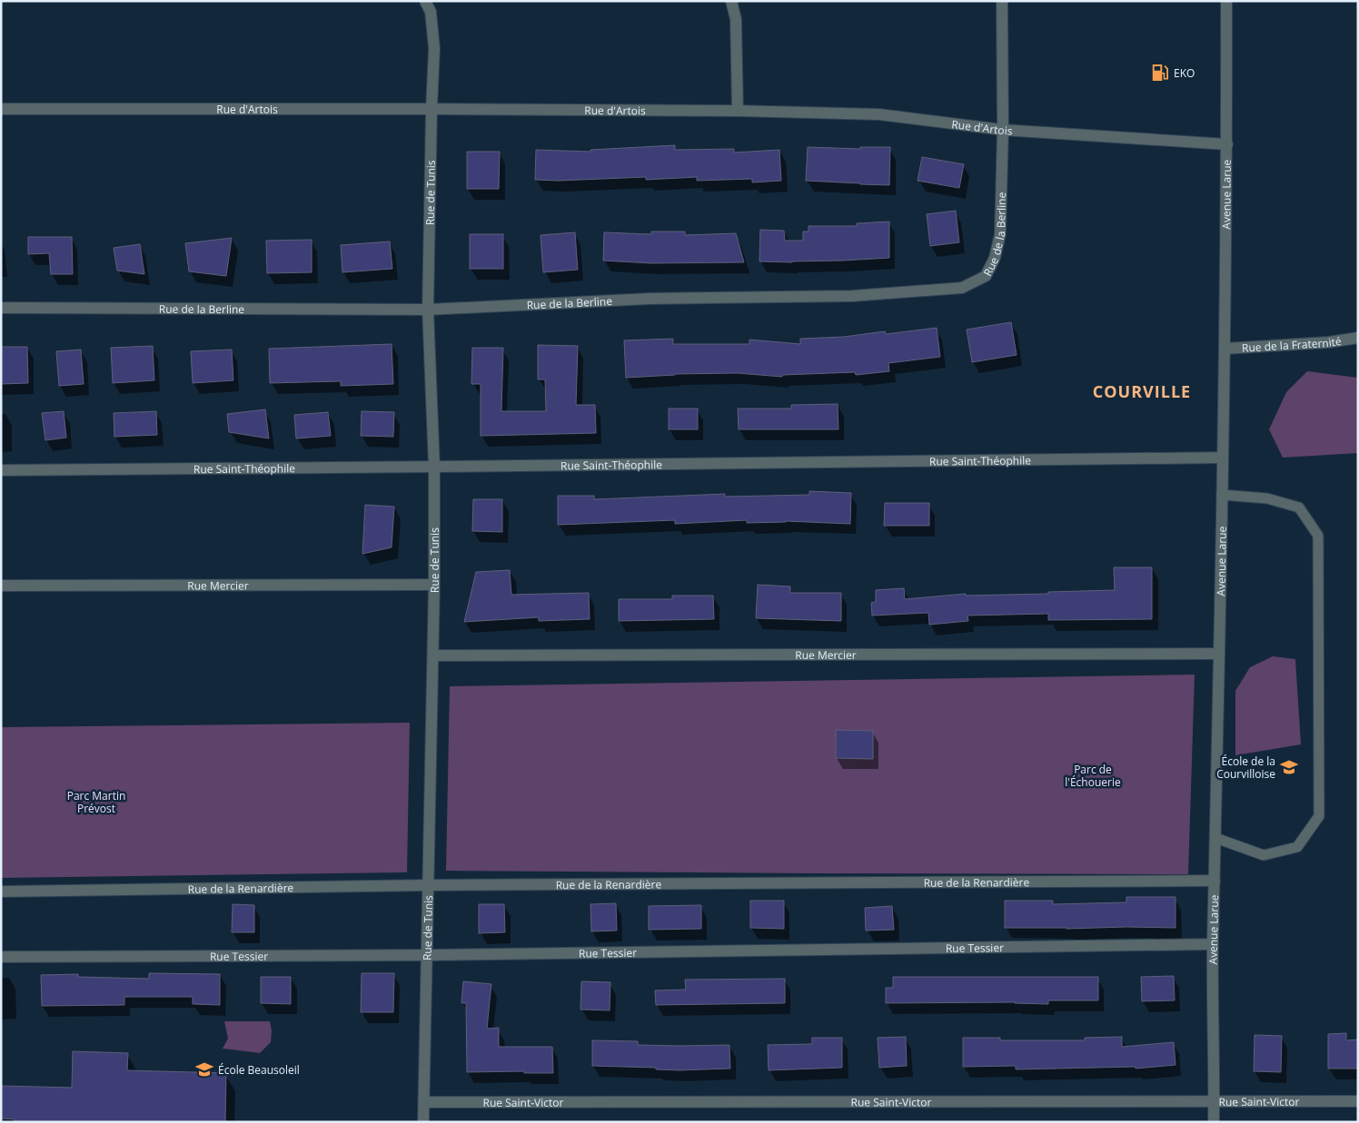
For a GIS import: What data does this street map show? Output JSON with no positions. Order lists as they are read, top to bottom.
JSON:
{
  "streets": {
    "street": [
      "Rue d'Artois",
      "Rue de Tunis",
      "Avenue Larue",
      "Rue de la Berline",
      "Rue de la Fraternité",
      "Rue Saint-Théophile",
      "Rue Mercier",
      "Rue de la Renardière",
      "Rue Tessier",
      "Rue Saint-Victor"
    ]
  },
  "crossings": [
    ["Rue d'Artois", "Rue de Tunis"],
    ["Rue d'Artois", "Avenue Larue"],
    ["Rue d'Artois", "Rue de la Berline"],
    ["Rue de Tunis", "Rue de la Berline"],
    ["Rue de Tunis", "Rue Saint-Théophile"],
    ["Rue de Tunis", "Rue Mercier"],
    ["Rue de Tunis", "Rue de la Renardière"],
    ["Rue de Tunis", "Rue Tessier"],
    ["Rue de Tunis", "Rue Saint-Victor"],
    ["Avenue Larue", "Rue de la Fraternité"],
    ["Avenue Larue", "Rue Saint-Théophile"],
    ["Avenue Larue", "Rue Mercier"],
    ["Avenue Larue", "Rue de la Renardière"],
    ["Avenue Larue", "Rue Tessier"],
    ["Avenue Larue", "Rue Saint-Victor"]
  ],
  "districts": ["COURVILLE"],
  "parks": ["Parc de l'Échouerie", "Parc Martin Prévost"],
  "places": {
    "fuel station": ["EKO"],
    "school or university": ["École de la Courvilloise", "École Beausoleil"]
  }
}
